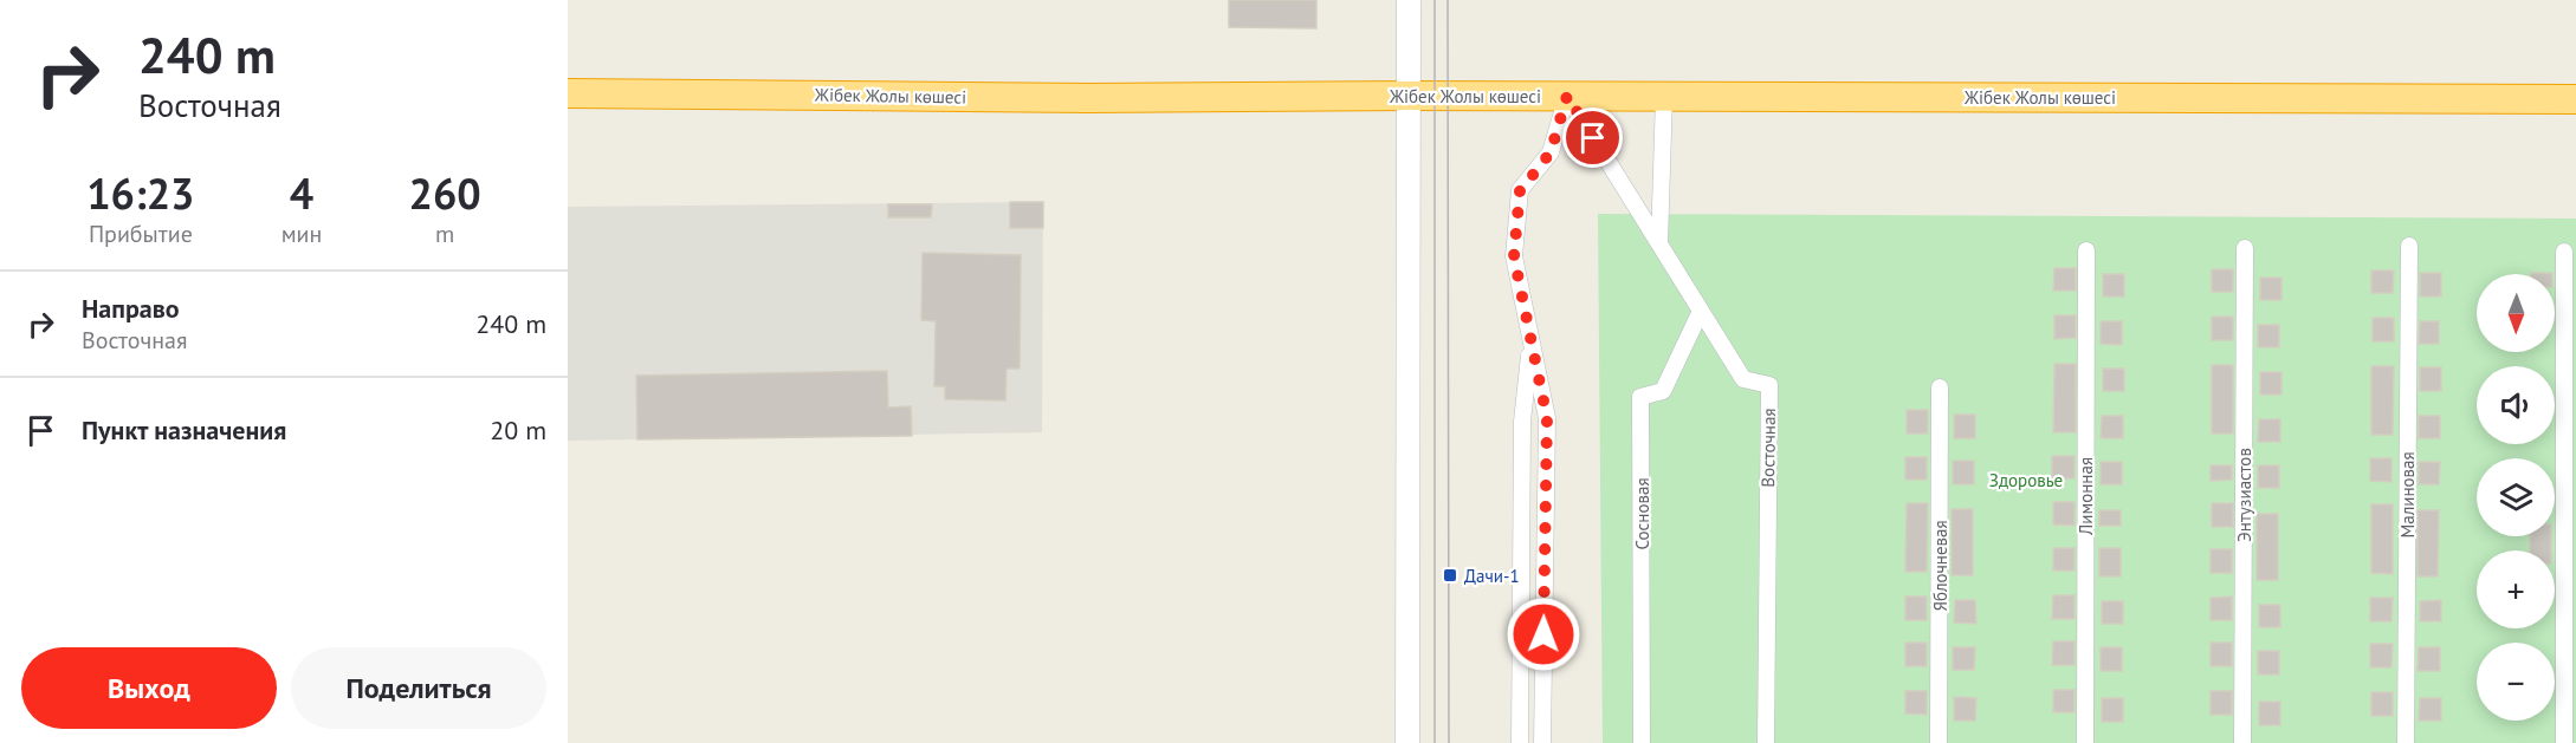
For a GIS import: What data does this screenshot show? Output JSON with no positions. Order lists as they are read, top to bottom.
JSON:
{
  "streets": {
    "highway": ["Жібек Жолы көшесі"],
    "street": [
      "Восточная",
      "Энтузиастов",
      "Малиновая",
      "Лимонная",
      "Сосновая",
      "Яблочневая"
    ]
  },
  "crossings": [
    ["Жібек Жолы көшесі", "Восточная"],
    ["Восточная", "Сосновая"]
  ],
  "parks": ["Здоровье"],
  "places": {
    "transit": ["Дачи-1"]
  },
  "north": "bottom",
  "page": {
    "turn": ["240 m", "Восточная"],
    "eta": [
      "16:23",
      "Прибытие",
      "4",
      "мин",
      "260",
      "m"
    ],
    "list": [
      {
        "name": "Направо",
        "note": "Восточная",
        "value": "240 m"
      },
      {
        "name": "Пункт назначения",
        "value": "20 m"
      }
    ],
    "map_buttons": ["+", "−"],
    "buttons": ["Выход", "Поделиться"]
  }
}
